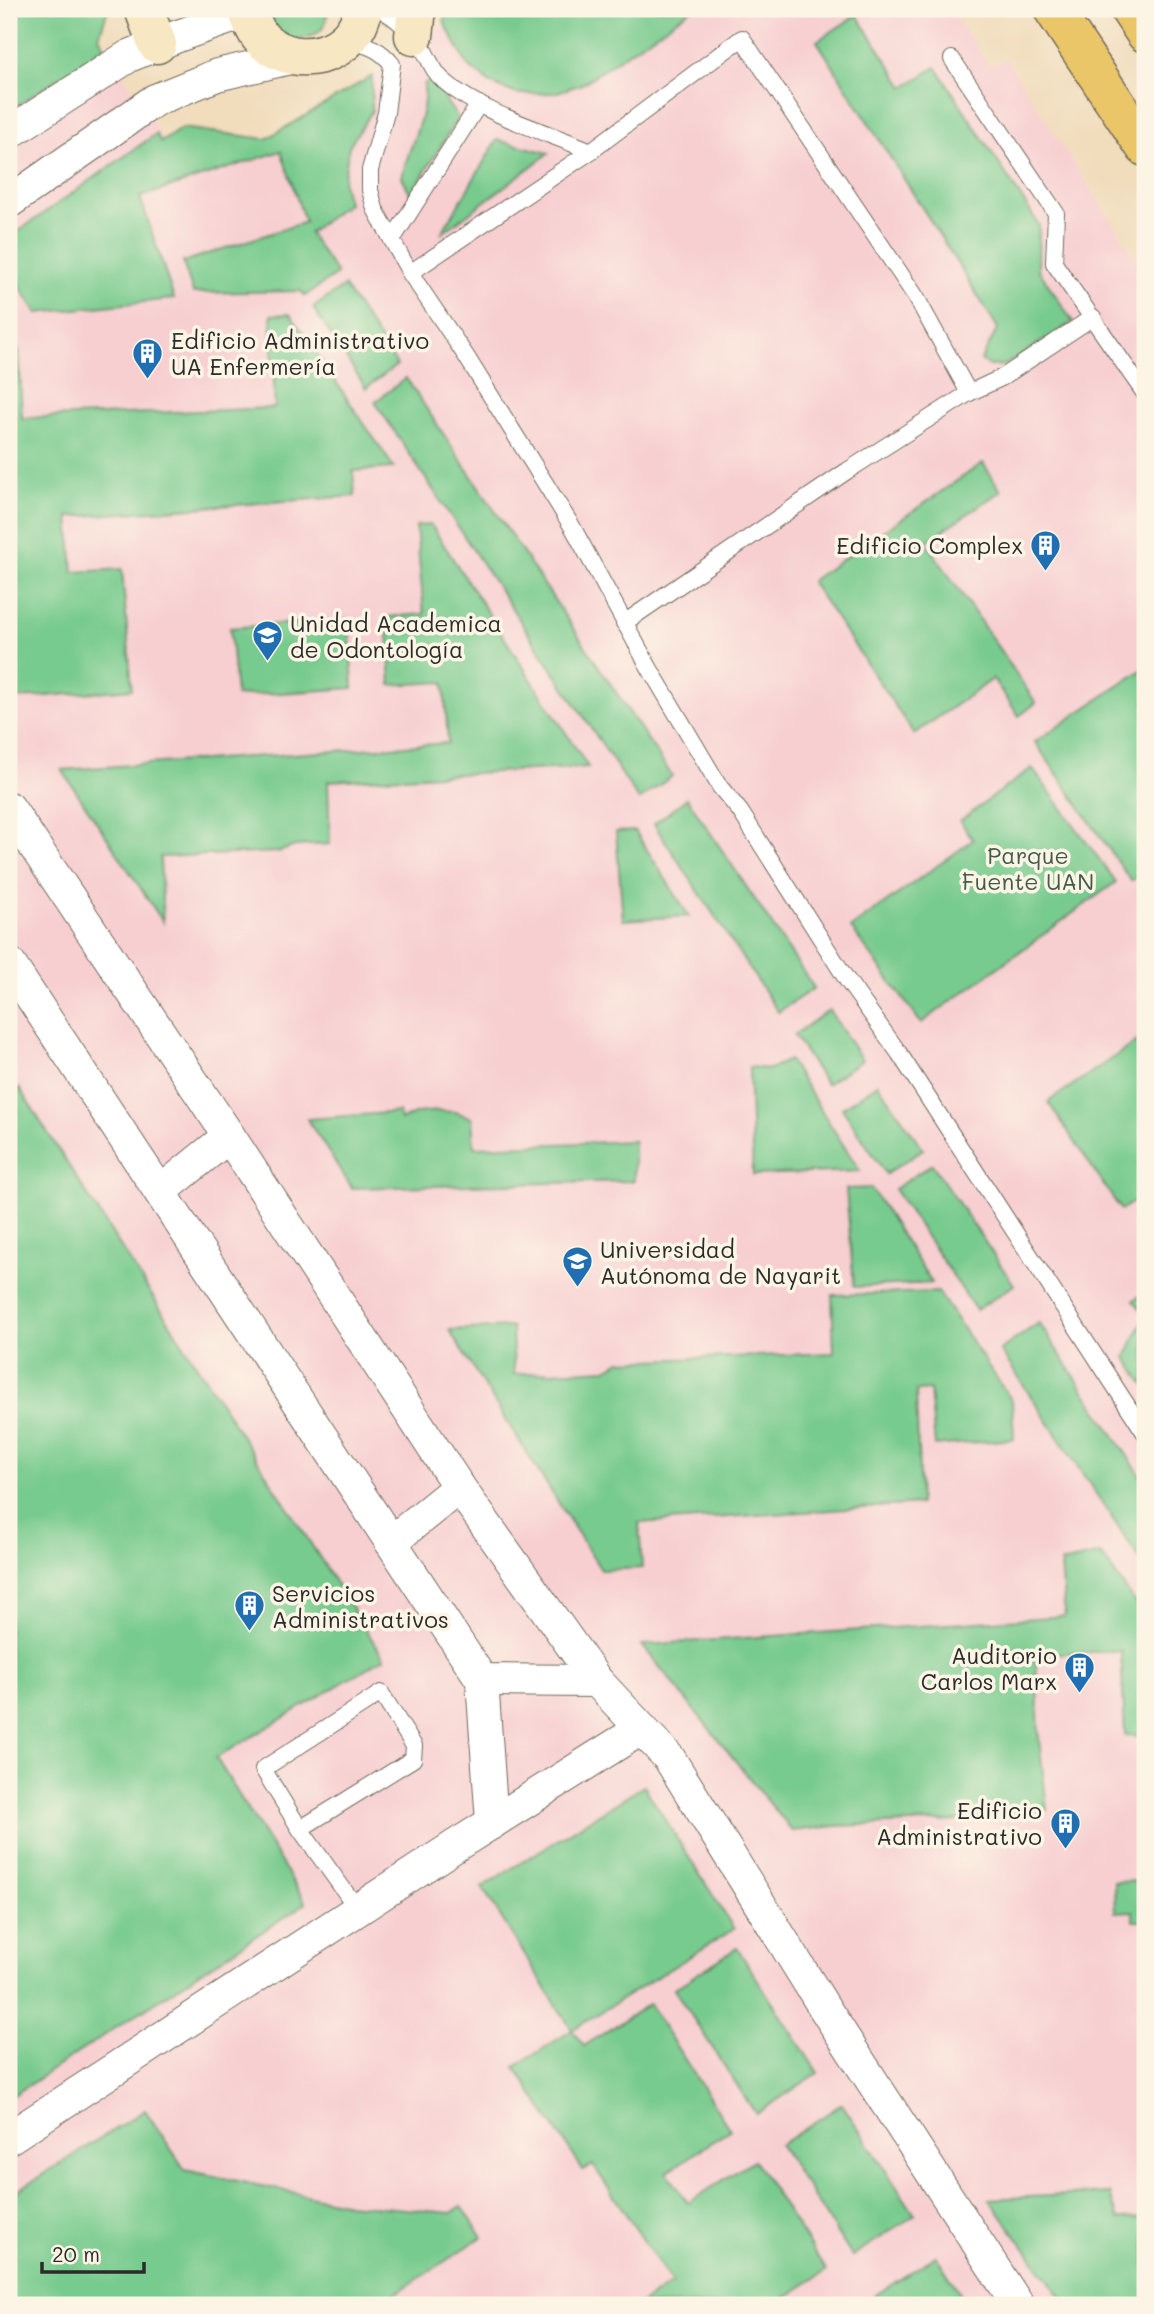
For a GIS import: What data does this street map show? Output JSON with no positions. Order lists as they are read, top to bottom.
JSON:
{
  "parks": ["Parque Fuente UAN"],
  "places": {
    "building": [
      "Edificio Administrativo UA Enfermería",
      "Edificio Complex",
      "Servicios Administrativos",
      "Auditorio Carlos Marx",
      "Edificio Administrativo"
    ],
    "school or university": ["Unidad Academica de Odontología", "Universidad Autónoma de Nayarit"]
  },
  "scale_bar": "20 m"
}
